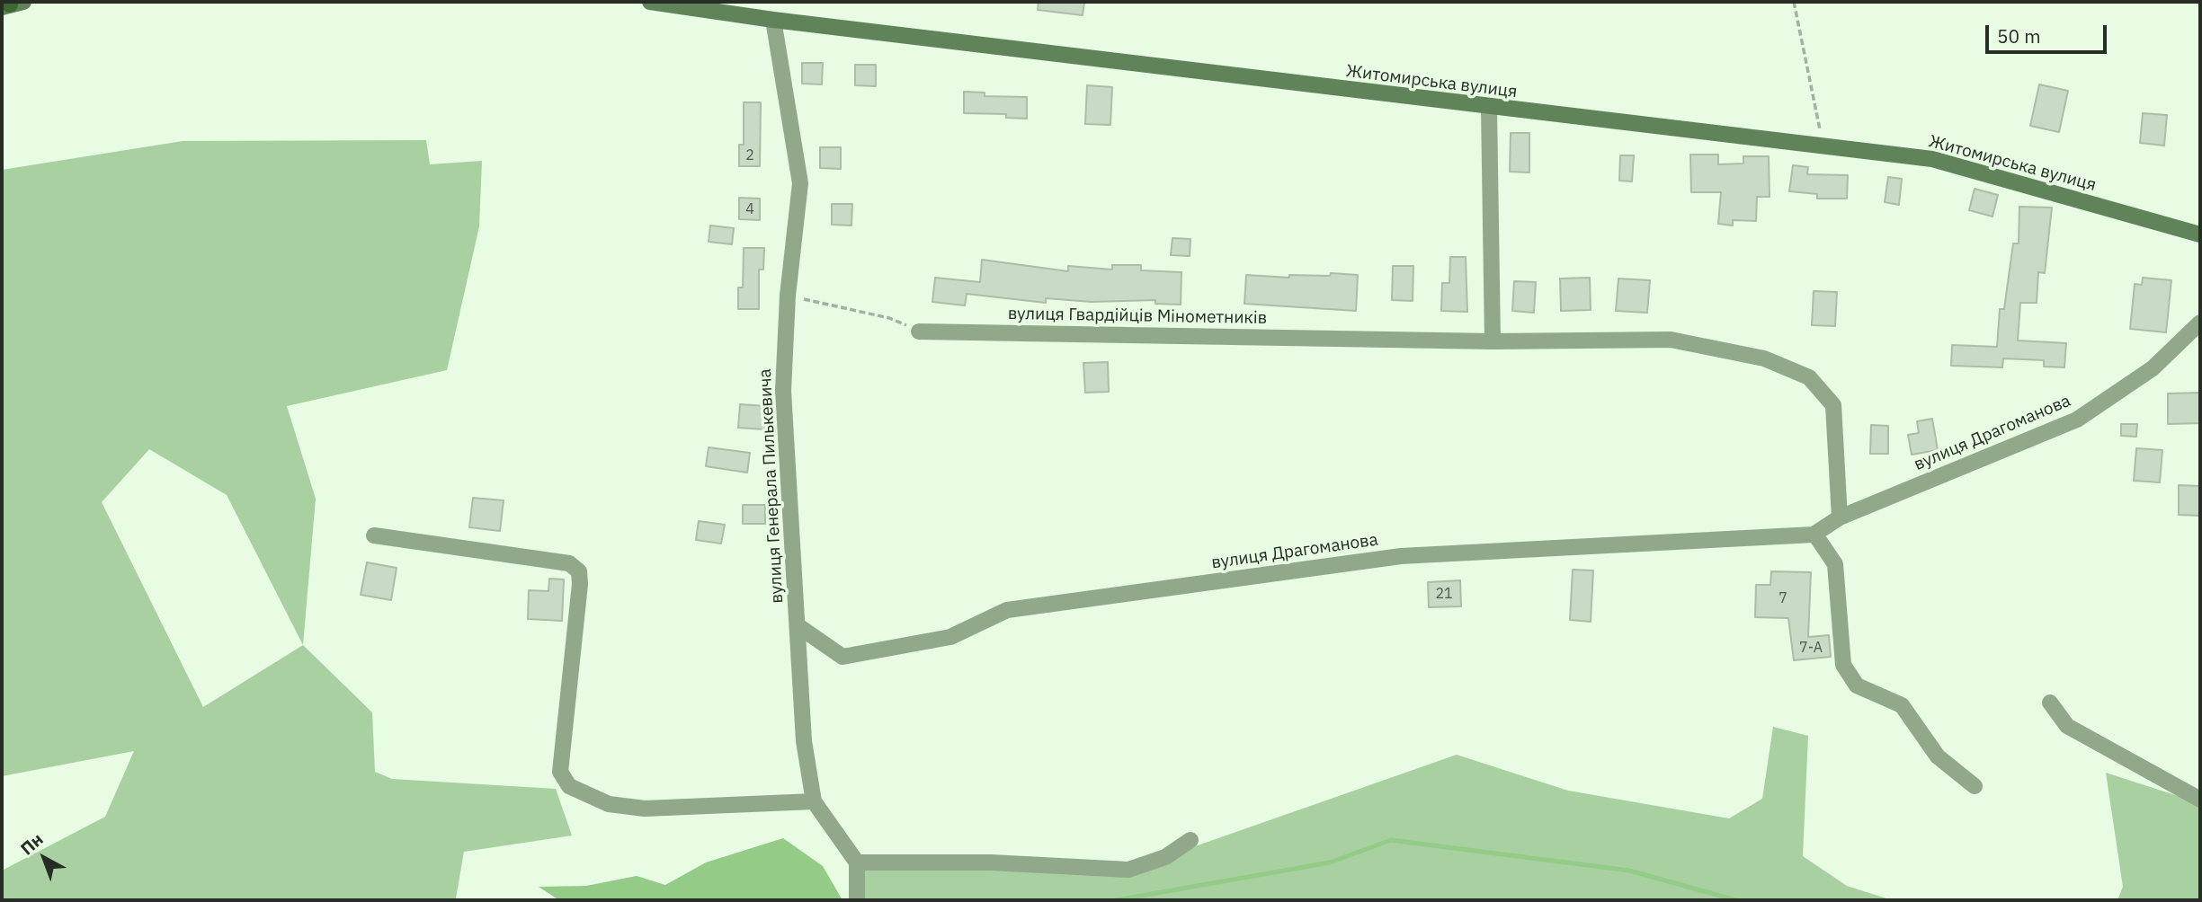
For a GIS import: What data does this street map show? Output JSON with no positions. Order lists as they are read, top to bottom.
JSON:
{
  "streets": {
    "main road": ["Житомирська вулиця"],
    "street": ["вулиця Гвардійців Мінометників", "вулиця Драгоманова", "вулиця Генерала Пилькевича"]
  },
  "crossings": [
    ["Житомирська вулиця", "вулиця Генерала Пилькевича"],
    ["вулиця Гвардійців Мінометників", "вулиця Драгоманова"],
    ["вулиця Драгоманова", "вулиця Генерала Пилькевича"]
  ],
  "house_numbers": [
    "2",
    "4",
    "21",
    "7",
    "7-А"
  ],
  "scale_bar": "50 m",
  "north": "top left"
}
